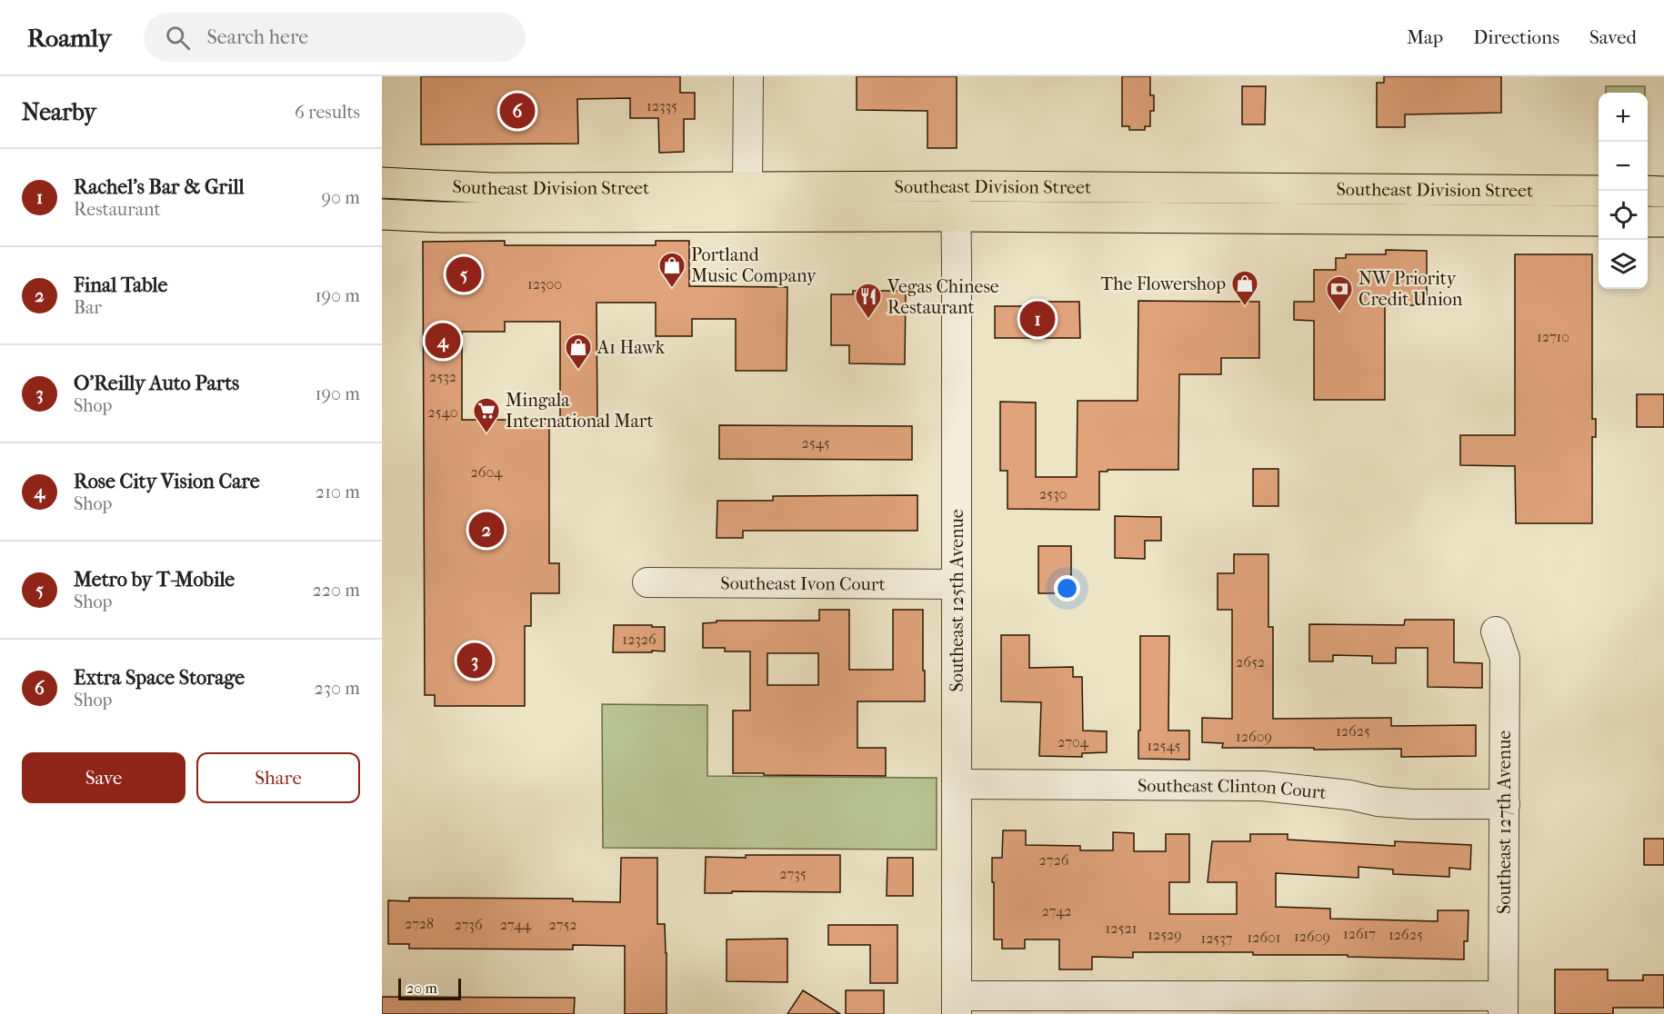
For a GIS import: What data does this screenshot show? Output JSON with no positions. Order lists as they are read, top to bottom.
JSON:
{
  "streets": {
    "main road": ["Southeast Division Street"],
    "street": [
      "Southeast Ivon Court",
      "Southeast 125th Avenue",
      "Southeast Clinton Court",
      "Southeast 127th Avenue"
    ]
  },
  "crossings": [
    ["Southeast Division Street", "Southeast 125th Avenue"],
    ["Southeast Ivon Court", "Southeast 125th Avenue"],
    ["Southeast 125th Avenue", "Southeast Clinton Court"],
    ["Southeast Clinton Court", "Southeast 127th Avenue"]
  ],
  "places": {
    "shop": ["Portland Music Company", "The Flowershop", "A1 Hawk"],
    "bank": ["NW Priority Credit Union"],
    "restaurant": ["Vegas Chinese Restaurant"],
    "supermarket": ["Mingala International Mart"]
  },
  "house_numbers": [
    "12335",
    "12300",
    "12710",
    "2532",
    "2540",
    "2545",
    "2604",
    "2530",
    "12326",
    "2652",
    "12625",
    "12609",
    "2704",
    "12545",
    "2726",
    "2735",
    "2742",
    "2728",
    "2736",
    "2744",
    "2752",
    "12521",
    "12617",
    "12529",
    "12625",
    "12609",
    "12601",
    "12537"
  ],
  "scale_bar": "20 m",
  "page": {
    "header": "Roamly",
    "search": "Search here",
    "nav": ["Map", "Directions", "Saved"],
    "heading": ["Nearby", "6 results"],
    "pins": [
      "6",
      "5",
      "1",
      "4",
      "2",
      "3"
    ],
    "map_buttons": ["+", "−"],
    "list": [
      {
        "mark": "1",
        "name": "Rachel's Bar & Grill",
        "note": "Restaurant",
        "value": "90 m"
      },
      {
        "mark": "2",
        "name": "Final Table",
        "note": "Bar",
        "value": "190 m"
      },
      {
        "mark": "3",
        "name": "O'Reilly Auto Parts",
        "note": "Shop",
        "value": "190 m"
      },
      {
        "mark": "4",
        "name": "Rose City Vision Care",
        "note": "Shop",
        "value": "210 m"
      },
      {
        "mark": "5",
        "name": "Metro by T-Mobile",
        "note": "Shop",
        "value": "220 m"
      },
      {
        "mark": "6",
        "name": "Extra Space Storage",
        "note": "Shop",
        "value": "230 m"
      }
    ],
    "buttons": ["Save", "Share"],
    "scale": "20 m"
  }
}
